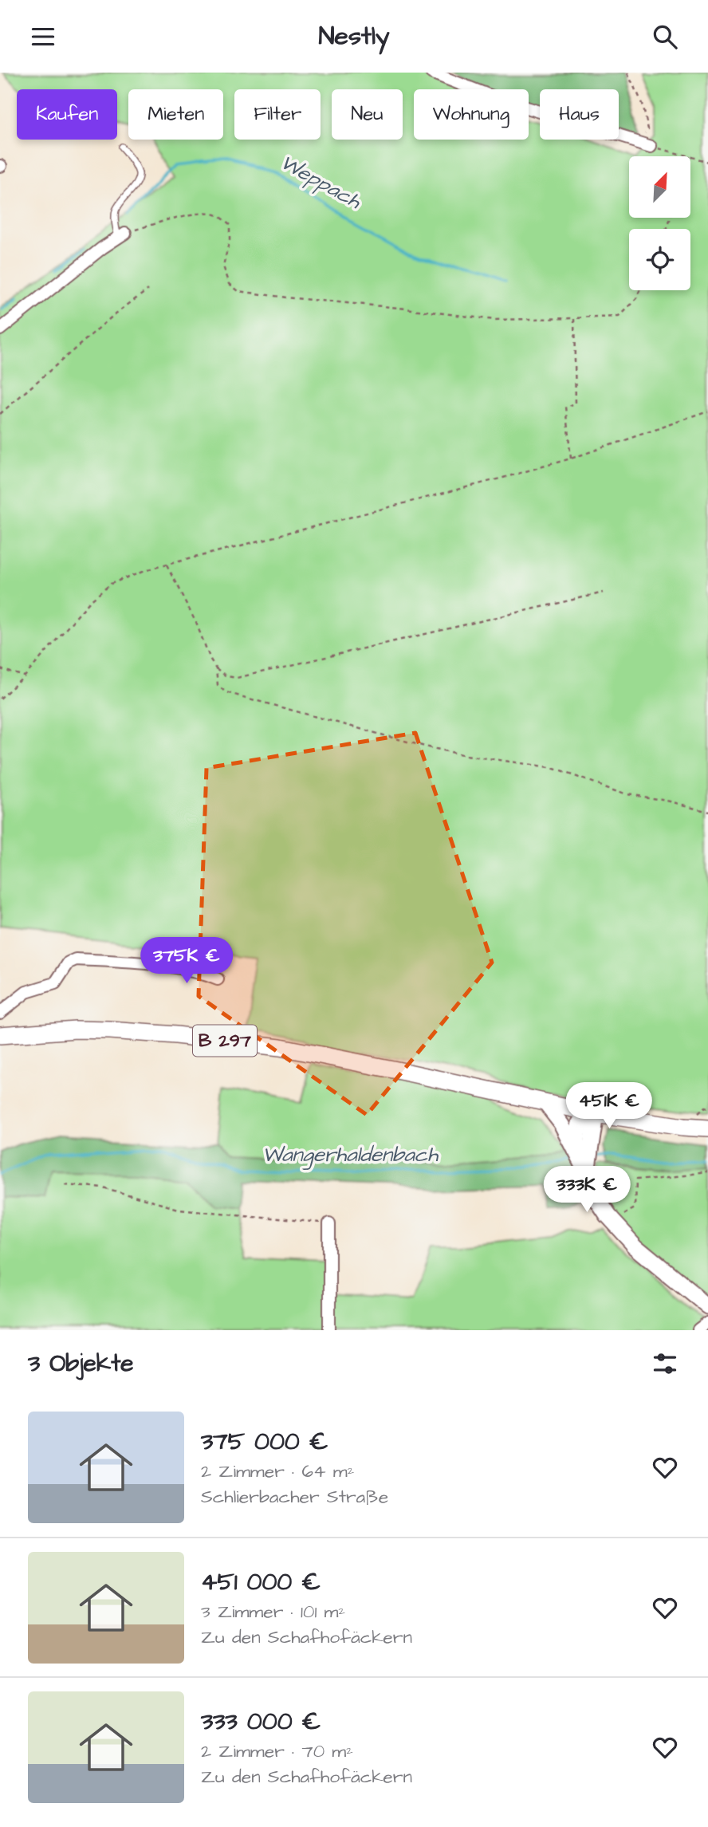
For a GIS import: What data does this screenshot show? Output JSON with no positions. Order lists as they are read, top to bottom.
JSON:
{
  "streets": {
    "main road": ["B 297"]
  },
  "water": ["Weppach", "Wangerhaldenbach"],
  "north": "top right",
  "page": {
    "header": "Nestly",
    "chip": [
      "Kaufen",
      "Mieten",
      "Filter",
      "Neu",
      "Wohnung",
      "Haus"
    ],
    "price": ["375K €", "451K €", "333K €"],
    "heading": "3 Objekte",
    "list": [
      {
        "name": "375 000 €",
        "note": "2 Zimmer · 64 m² · Schlierbacher Straße"
      },
      {
        "name": "451 000 €",
        "note": "3 Zimmer · 101 m² · Zu den Schafhofäckern"
      },
      {
        "name": "333 000 €",
        "note": "2 Zimmer · 70 m² · Zu den Schafhofäckern"
      }
    ]
  }
}
